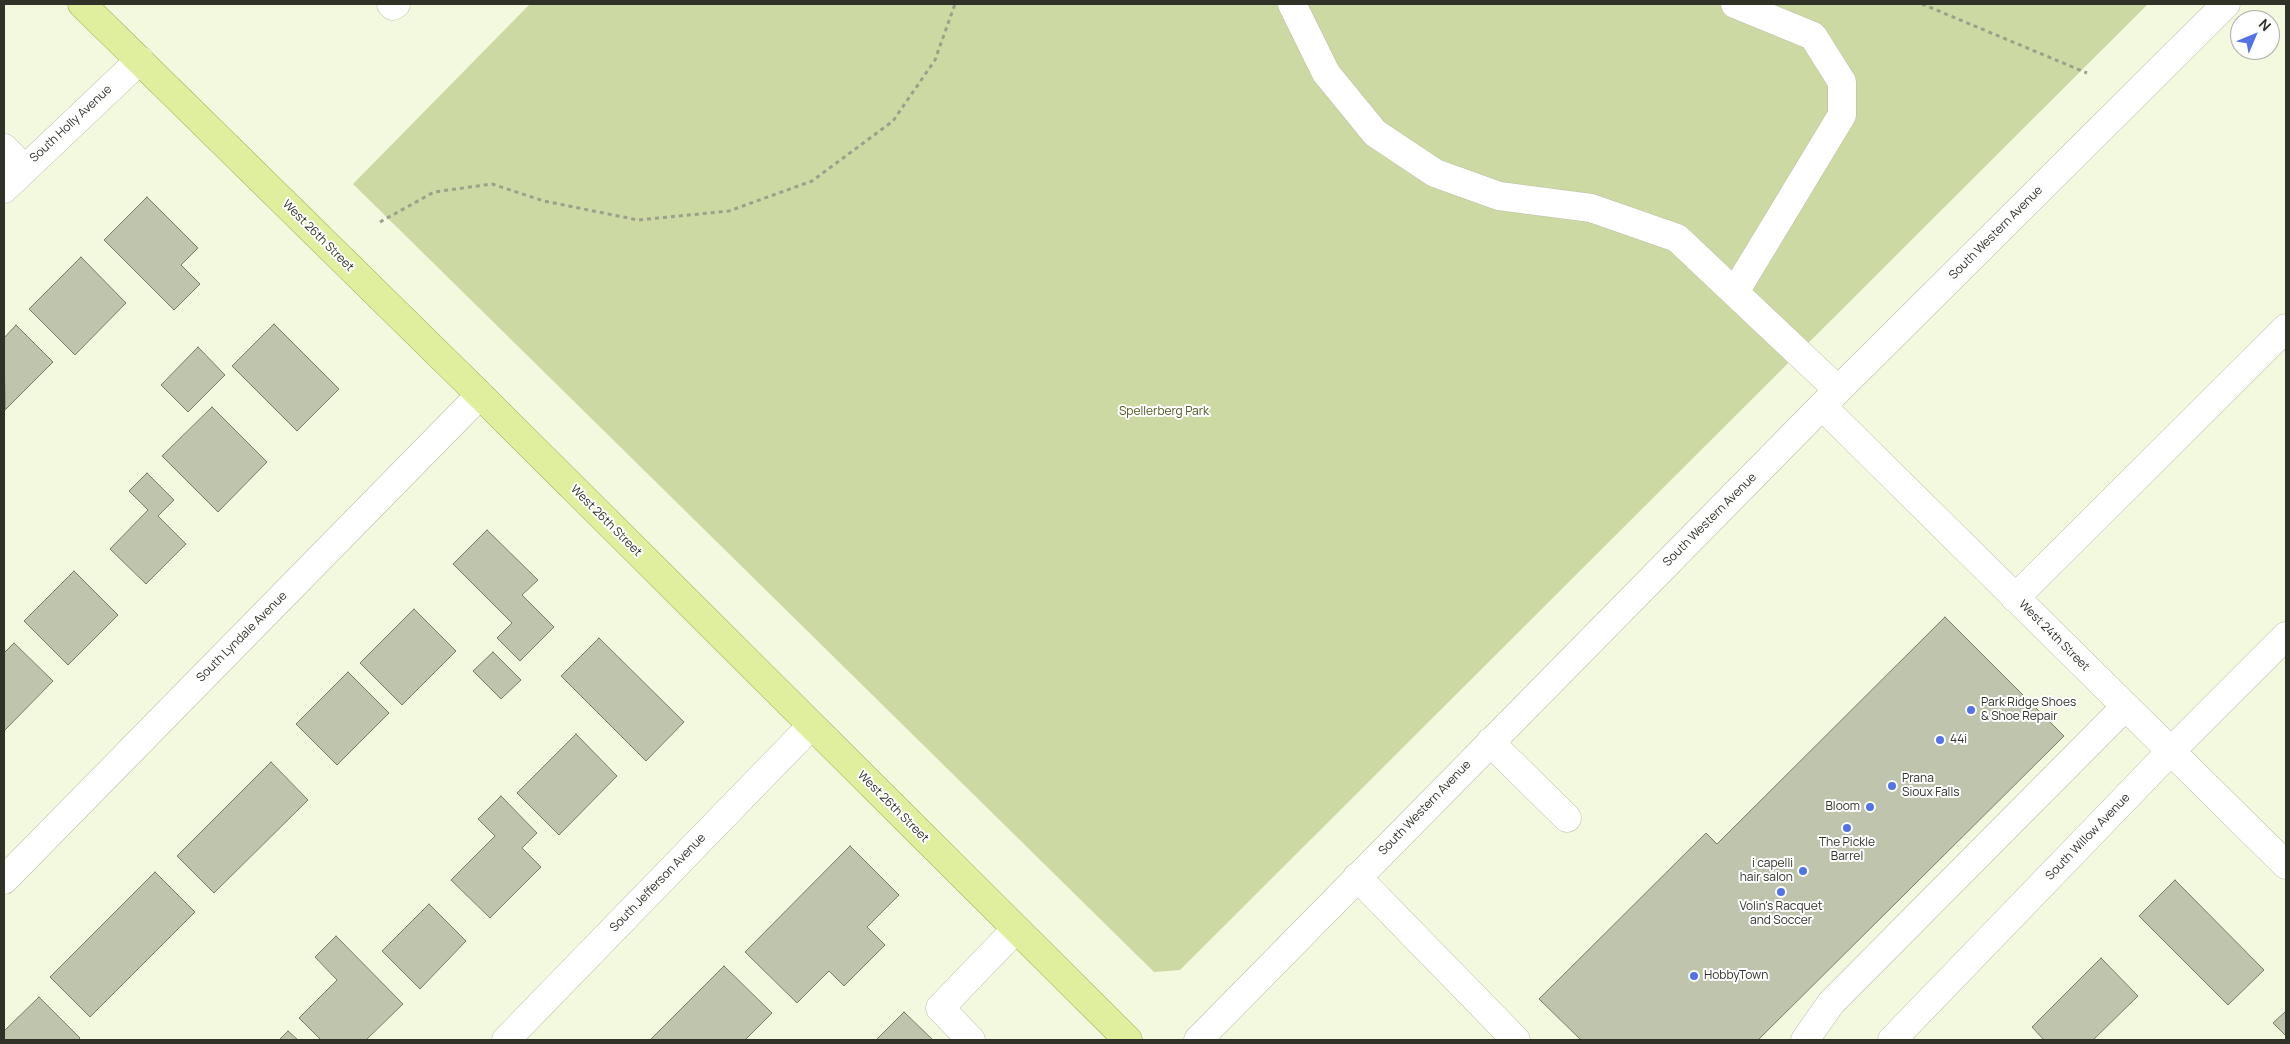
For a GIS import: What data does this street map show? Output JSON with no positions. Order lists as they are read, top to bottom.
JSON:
{
  "streets": {
    "main road": ["West 26th Street"],
    "street": [
      "South Holly Avenue",
      "South Western Avenue",
      "West 24th Street",
      "South Lyndale Avenue",
      "South Willow Avenue",
      "South Jefferson Avenue"
    ]
  },
  "crossings": [
    ["South Holly Avenue", "West 26th Street"],
    ["South Western Avenue", "West 24th Street"],
    ["West 26th Street", "South Lyndale Avenue"],
    ["West 26th Street", "South Jefferson Avenue"],
    ["West 24th Street", "South Willow Avenue"]
  ],
  "parks": ["Spellerberg Park"],
  "places": [
    "Park Ridge Shoes & Shoe Repair",
    "44i",
    "Prana Sioux Falls",
    "Bloom",
    "The Pickle Barrel",
    "i capelli hair salon",
    "Volin's Racquet and Soccer",
    "HobbyTown"
  ],
  "north": "top right"
}
